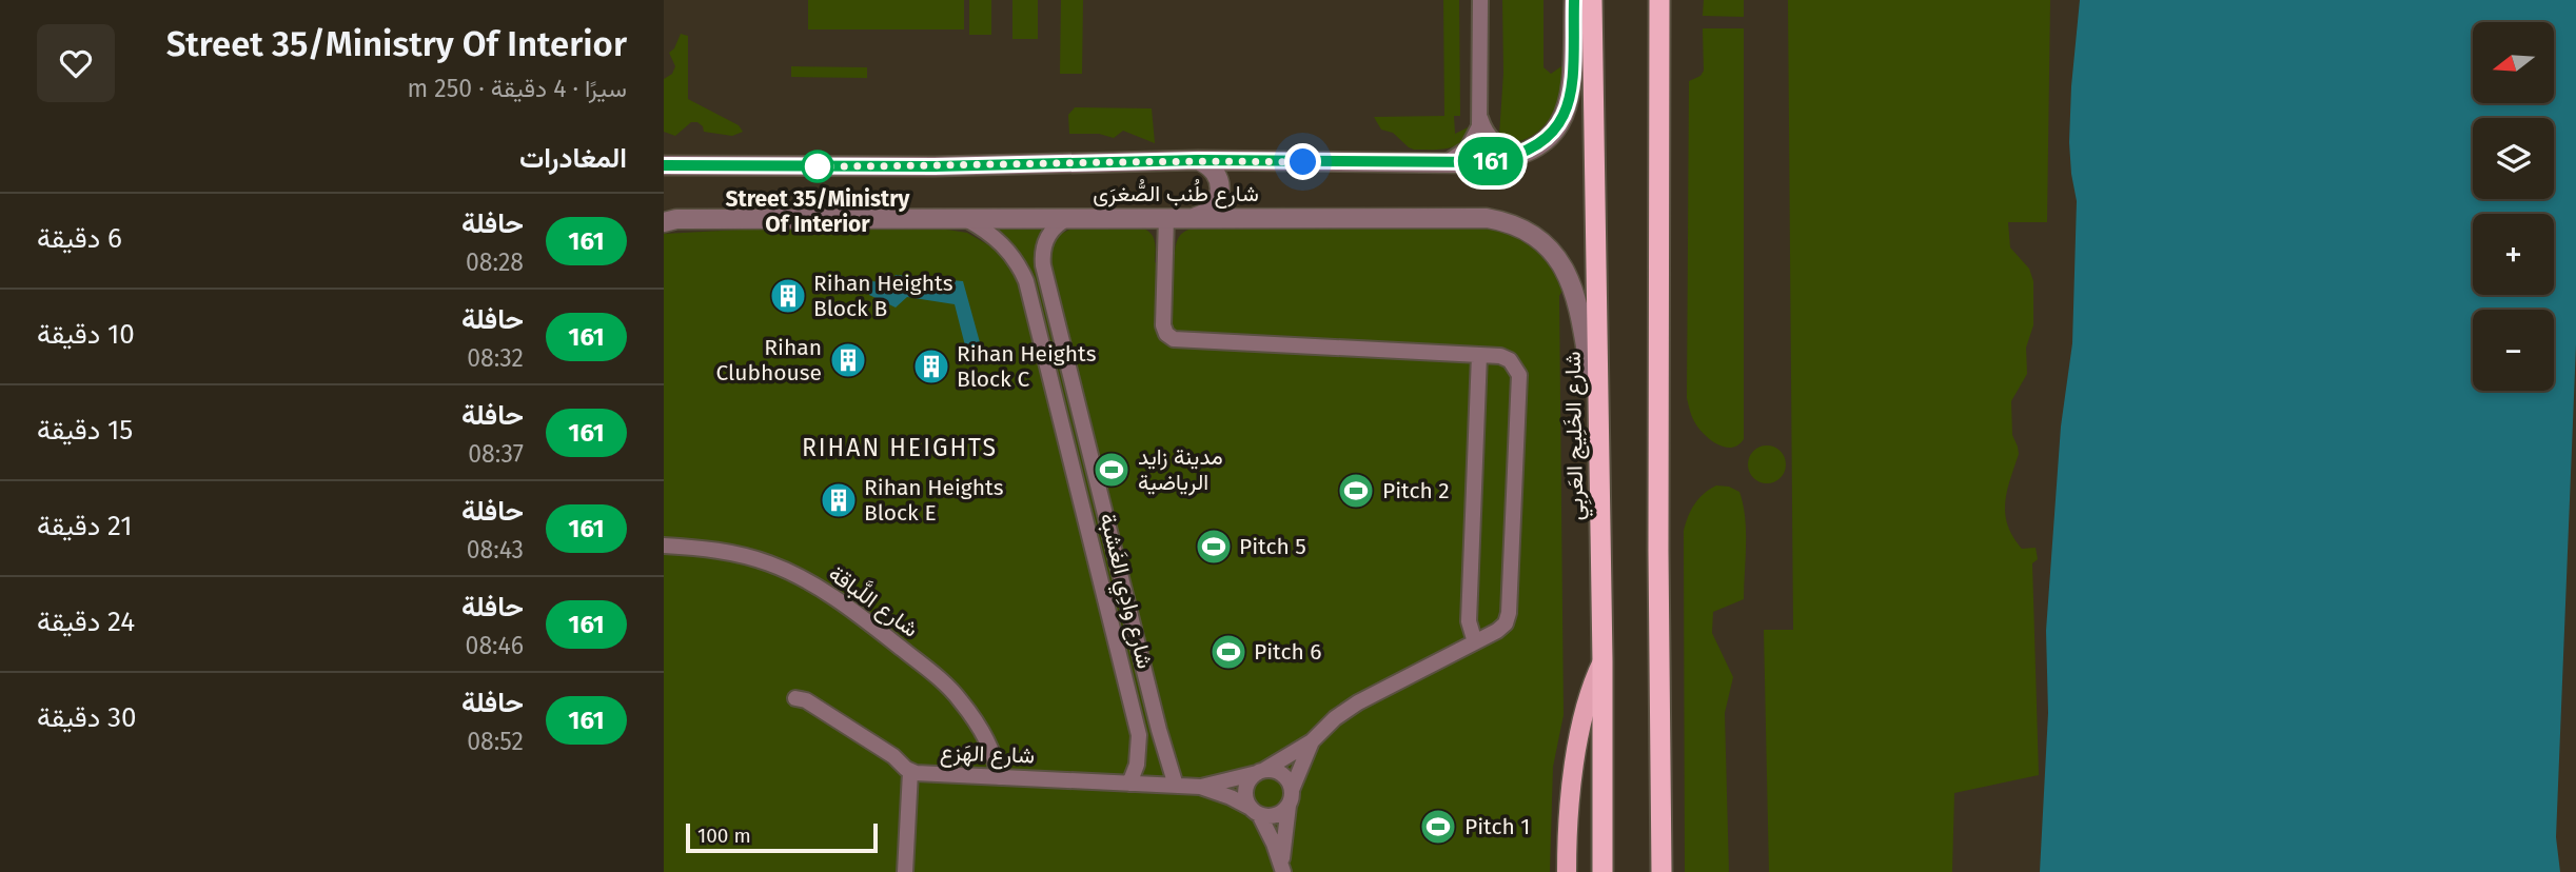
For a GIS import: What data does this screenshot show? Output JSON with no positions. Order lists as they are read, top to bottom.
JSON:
{
  "streets": {
    "highway": ["شارع الخَلِيج العَربِي"],
    "street": [
      "شارع طُنب الصُّغرَى",
      "شارع وادِي الغَشبة",
      "شارع اللَّباقة",
      "شارع الهَزع"
    ]
  },
  "crossings": [
    ["شارع طُنب الصُّغرَى", "شارع الخَلِيج العَربِي"],
    ["شارع طُنب الصُّغرَى", "شارع وادِي الغَشبة"],
    ["شارع وادِي الغَشبة", "شارع الهَزع"],
    ["شارع اللَّباقة", "شارع الهَزع"]
  ],
  "districts": ["RIHAN HEIGHTS"],
  "places": {
    "other": ["Street 35/Ministry Of Interior"],
    "building": [
      "Rihan Heights Block B",
      "Rihan Clubhouse",
      "Rihan Heights Block C",
      "Rihan Heights Block E"
    ],
    "sports": [
      "مدينة زايد الرياضية",
      "Pitch 2",
      "Pitch 5",
      "Pitch 6",
      "Pitch 1"
    ]
  },
  "lines": ["bus line 161"],
  "scale_bar": "100 m",
  "north": "left",
  "page": {
    "on_map": "161",
    "heading": [
      ["Street 35/Ministry Of Interior", "سيرًا · 4 دقيقة · 250 m"],
      "المغادرات"
    ],
    "map_buttons": ["+", "−"],
    "list": [
      {
        "mark": "161",
        "name": "حافلة",
        "note": "08:28",
        "value": "6 دقيقة"
      },
      {
        "mark": "161",
        "name": "حافلة",
        "note": "08:32",
        "value": "10 دقيقة"
      },
      {
        "mark": "161",
        "name": "حافلة",
        "note": "08:37",
        "value": "15 دقيقة"
      },
      {
        "mark": "161",
        "name": "حافلة",
        "note": "08:43",
        "value": "21 دقيقة"
      },
      {
        "mark": "161",
        "name": "حافلة",
        "note": "08:46",
        "value": "24 دقيقة"
      },
      {
        "mark": "161",
        "name": "حافلة",
        "note": "08:52",
        "value": "30 دقيقة"
      }
    ],
    "scale": "100 m"
  }
}
